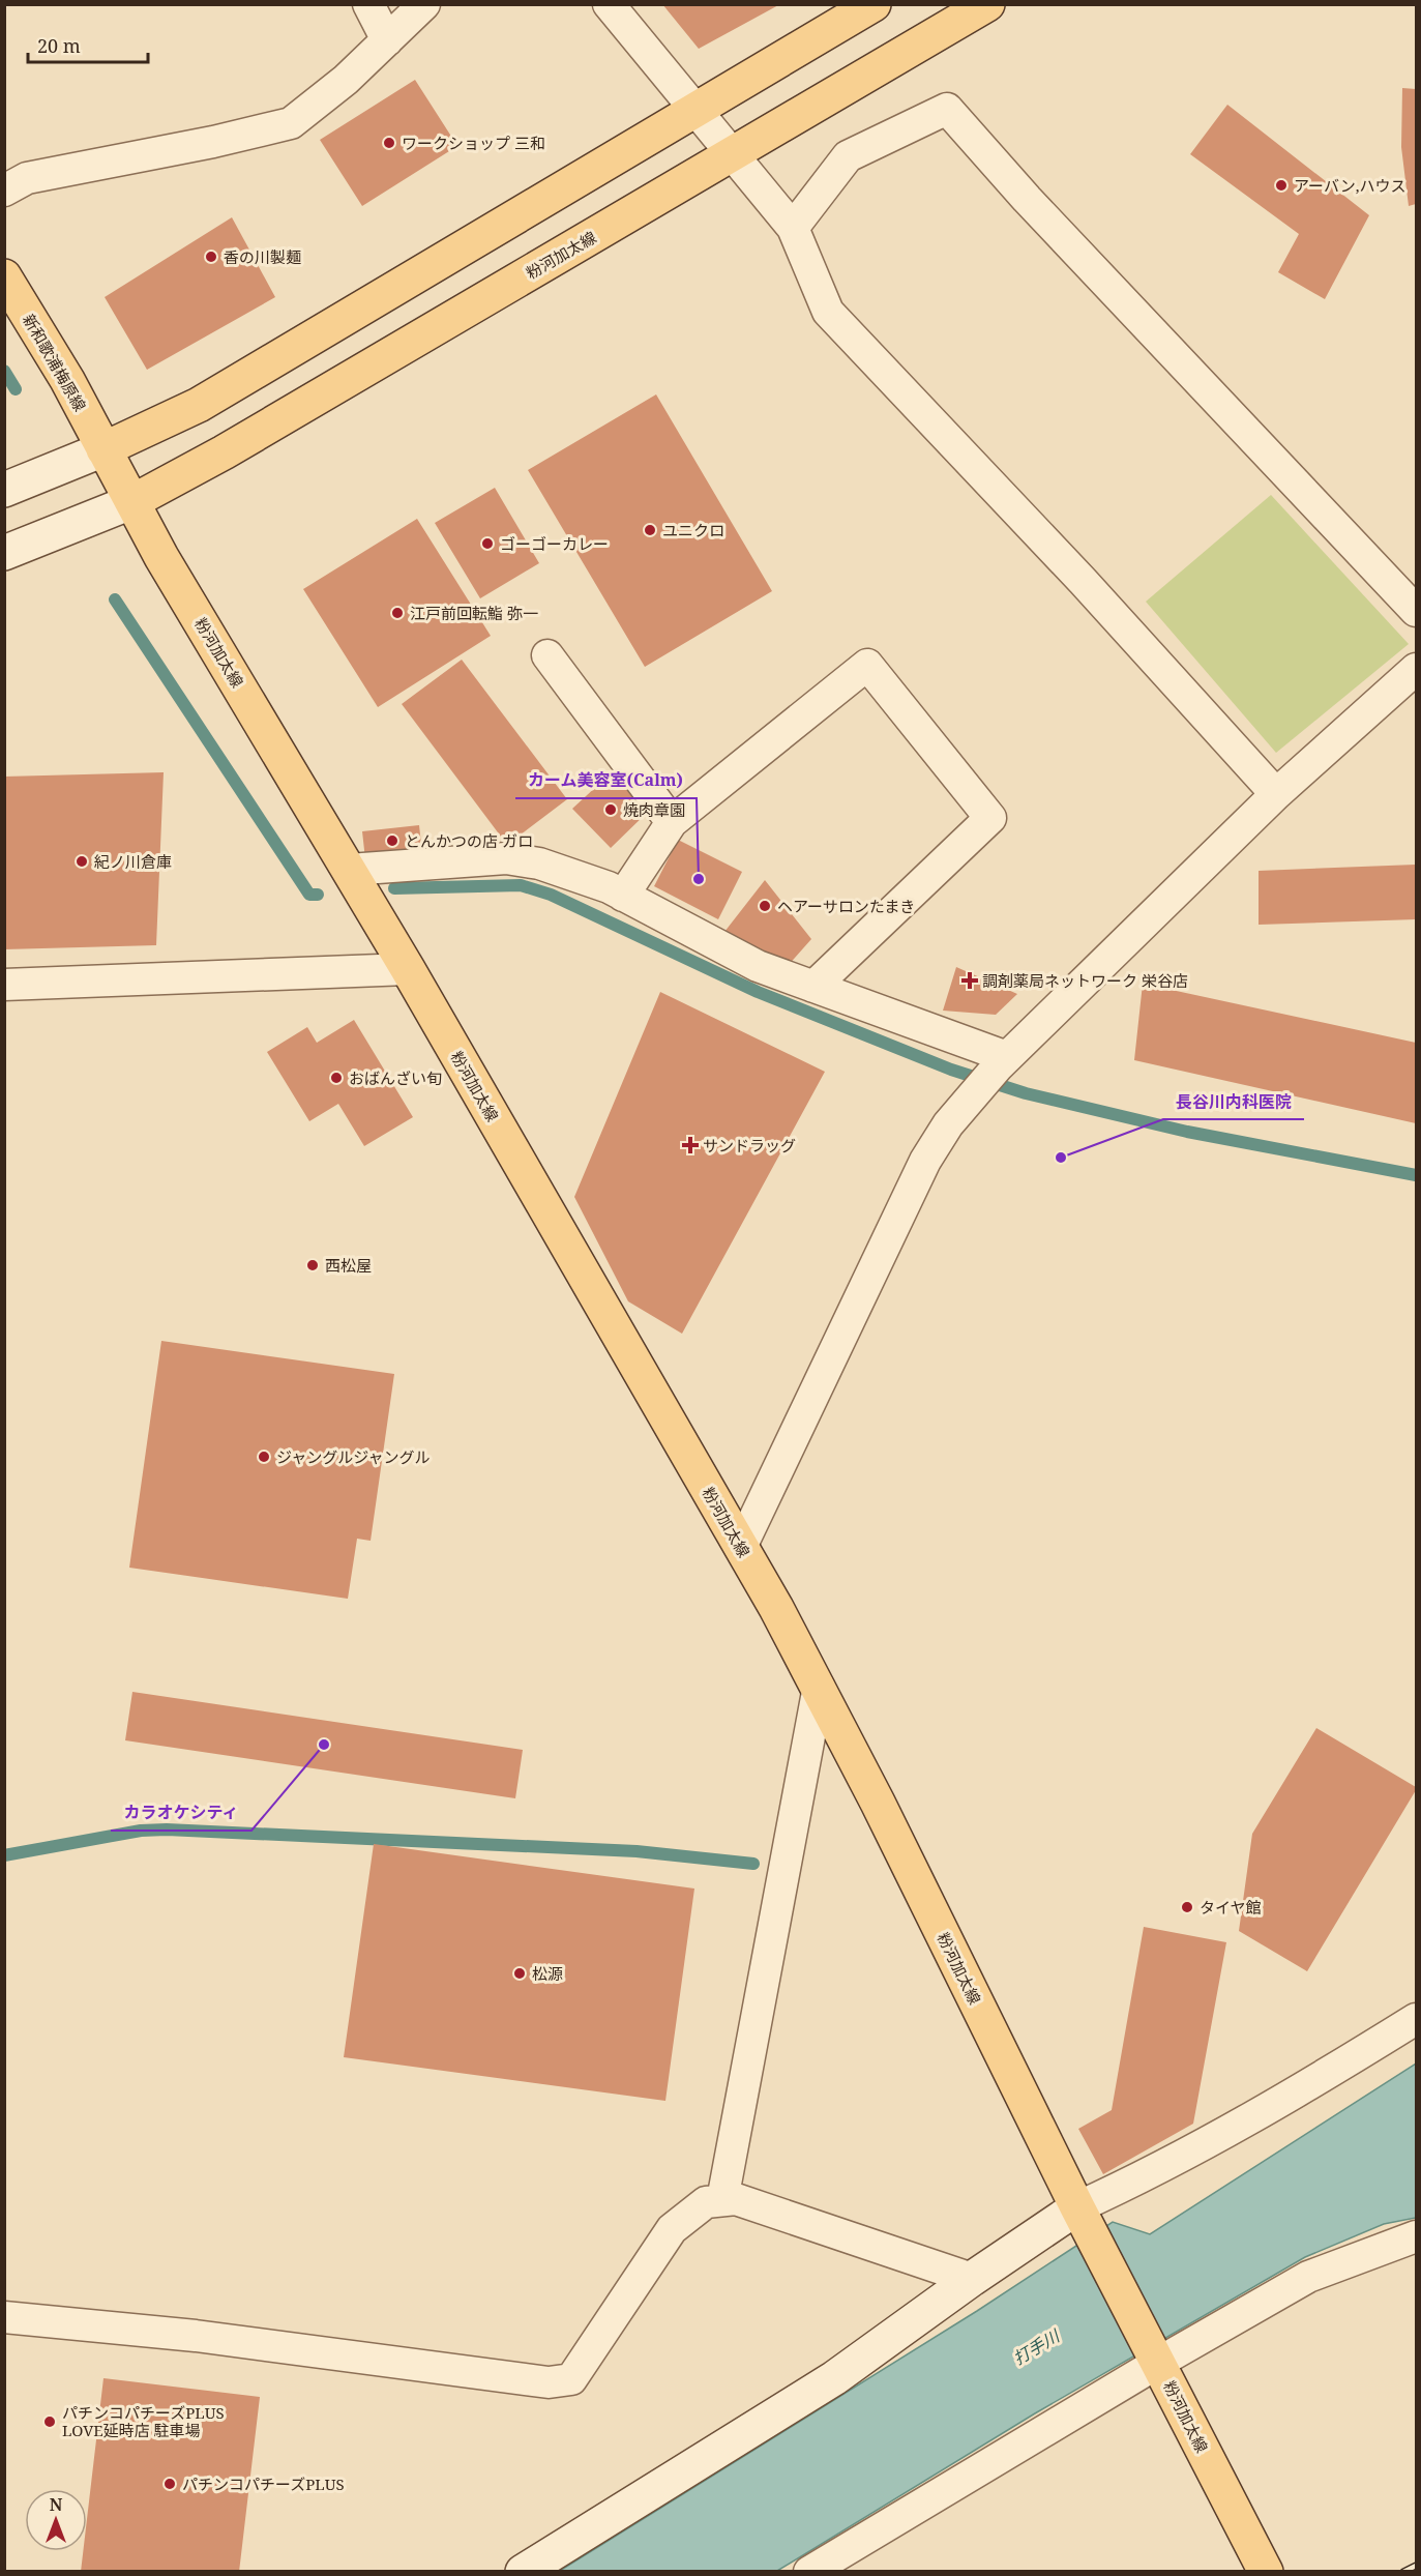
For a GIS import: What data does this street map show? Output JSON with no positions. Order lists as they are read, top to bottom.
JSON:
{
  "streets": {
    "main road": ["粉河加太線", "新和歌浦梅原線"]
  },
  "crossings": [
    ["粉河加太線", "新和歌浦梅原線"]
  ],
  "water": ["打手川"],
  "places": {
    "other": [
      "ワークショップ 三和",
      "アーバン,ハウス",
      "香の川製麺",
      "ユニクロ",
      "ゴーゴーカレー",
      "江戸前回転鮨 弥一",
      "焼肉章園",
      "とんかつの店 ガロ",
      "紀ノ川倉庫",
      "カーム美容室(Calm)",
      "ヘアーサロンたまき",
      "おばんざい旬",
      "長谷川内科医院",
      "西松屋",
      "ジャングルジャングル",
      "カラオケシティ",
      "タイヤ館",
      "松源",
      "パチンコパチーズPLUS LOVE延時店 駐車場",
      "パチンコパチーズPLUS"
    ],
    "health": ["調剤薬局ネットワーク 栄谷店", "サンドラッグ"]
  },
  "scale_bar": "20 m",
  "north": "top"
}
